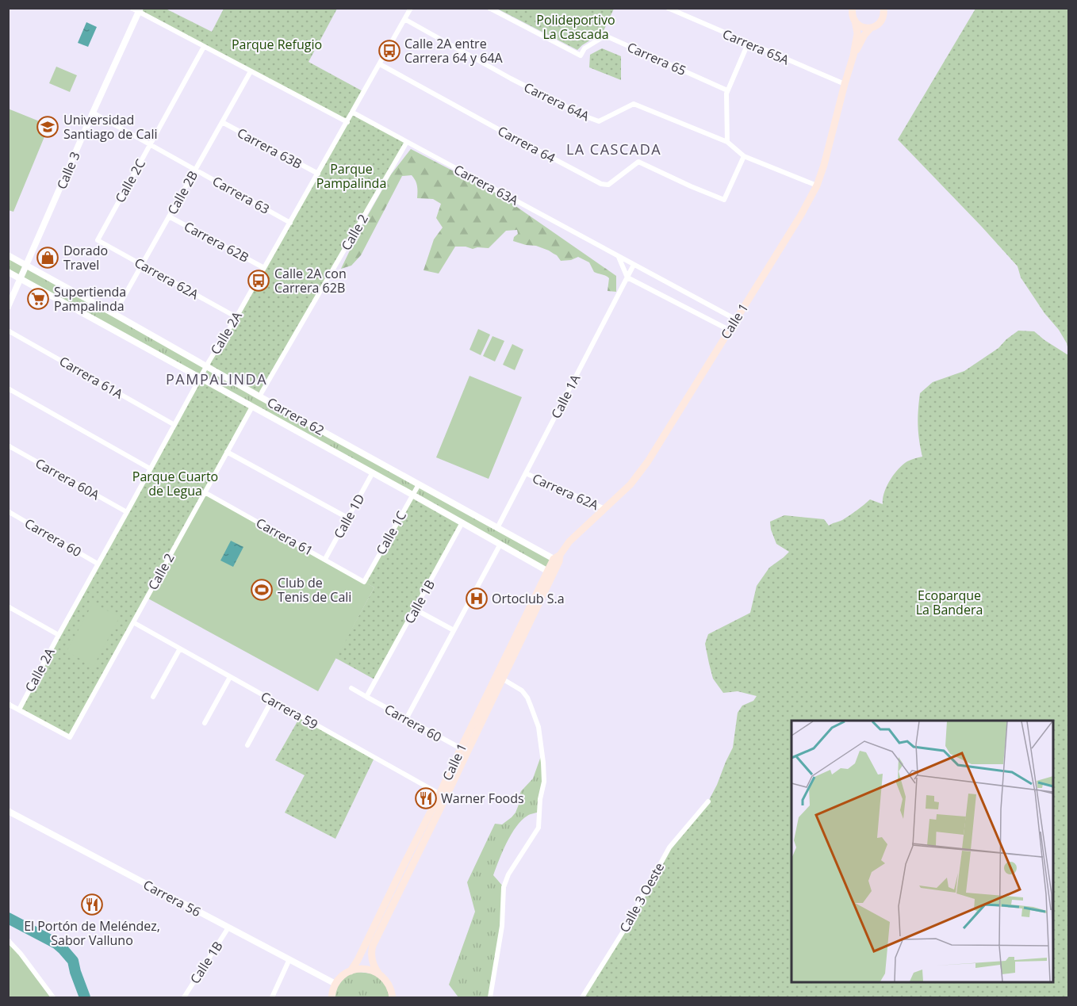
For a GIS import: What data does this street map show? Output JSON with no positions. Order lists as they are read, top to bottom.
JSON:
{
  "streets": {
    "main road": ["Calle 1"],
    "street": [
      "Carrera 65A",
      "Carrera 65",
      "Carrera 64A",
      "Carrera 64",
      "Carrera 63B",
      "Calle 3",
      "Calle 2C",
      "Carrera 63A",
      "Calle 2B",
      "Carrera 63",
      "Calle 2",
      "Carrera 62B",
      "Carrera 62A",
      "Calle 2A",
      "Carrera 61A",
      "Calle 1A",
      "Carrera 62",
      "Carrera 60A",
      "Calle 1D",
      "Calle 1C",
      "Carrera 61",
      "Carrera 60",
      "Calle 1B",
      "Carrera 59",
      "Calle 3 Oeste",
      "Carrera 56"
    ]
  },
  "crossings": [
    ["Carrera 65A", "Calle 1"],
    ["Carrera 64A", "Carrera 64"],
    ["Carrera 64A", "Calle 1"],
    ["Carrera 64A", "Calle 2A"],
    ["Carrera 64", "Calle 2A"],
    ["Carrera 63B", "Calle 2B"],
    ["Carrera 63B", "Calle 2A"],
    ["Calle 3", "Carrera 63"],
    ["Calle 3", "Carrera 62"],
    ["Calle 2C", "Carrera 63"],
    ["Calle 2C", "Carrera 62A"],
    ["Carrera 63A", "Calle 2"],
    ["Carrera 63A", "Calle 1"],
    ["Carrera 63A", "Calle 2A"],
    ["Carrera 63A", "Calle 1A"],
    ["Calle 2B", "Carrera 63"],
    ["Calle 2B", "Carrera 62B"],
    ["Calle 2B", "Carrera 62A"],
    ["Calle 2B", "Carrera 62"],
    ["Carrera 63", "Calle 2A"],
    ["Calle 2", "Calle 2A"],
    ["Calle 2", "Carrera 62"],
    ["Calle 2", "Carrera 61"],
    ["Calle 2", "Carrera 59"],
    ["Carrera 62B", "Calle 2A"],
    ["Carrera 62A", "Calle 1"],
    ["Carrera 62A", "Calle 2A"],
    ["Carrera 62A", "Calle 1A"],
    ["Calle 1", "Carrera 62"],
    ["Calle 1", "Carrera 60"],
    ["Calle 1", "Carrera 59"],
    ["Calle 2A", "Carrera 61A"],
    ["Calle 2A", "Carrera 62"],
    ["Calle 2A", "Carrera 60A"],
    ["Calle 2A", "Carrera 60"],
    ["Calle 1A", "Carrera 62"],
    ["Carrera 62", "Calle 1D"],
    ["Carrera 62", "Calle 1C"],
    ["Carrera 62", "Calle 1B"],
    ["Calle 1D", "Carrera 61"],
    ["Calle 1C", "Carrera 61"],
    ["Carrera 60", "Calle 1B"],
    ["Calle 1B", "Carrera 56"]
  ],
  "districts": ["LA CASCADA", "PAMPALINDA"],
  "parks": [
    "Polideportivo La Cascada",
    "Parque Refugio",
    "Parque Pampalinda",
    "Parque Cuarto de Legua",
    "Ecoparque La Bandera"
  ],
  "places": {
    "bus stop": ["Calle 2A entre Carrera 64 y 64A", "Calle 2A con Carrera 62B"],
    "school or university": ["Universidad Santiago de Cali"],
    "shop": ["Dorado Travel"],
    "supermarket": ["Supertienda Pampalinda"],
    "sports": ["Club de Tenis de Cali"],
    "hospital": ["Ortoclub S.a"],
    "restaurant": ["Warner Foods", "El Portón de Meléndez, Sabor Valluno"]
  }
}
